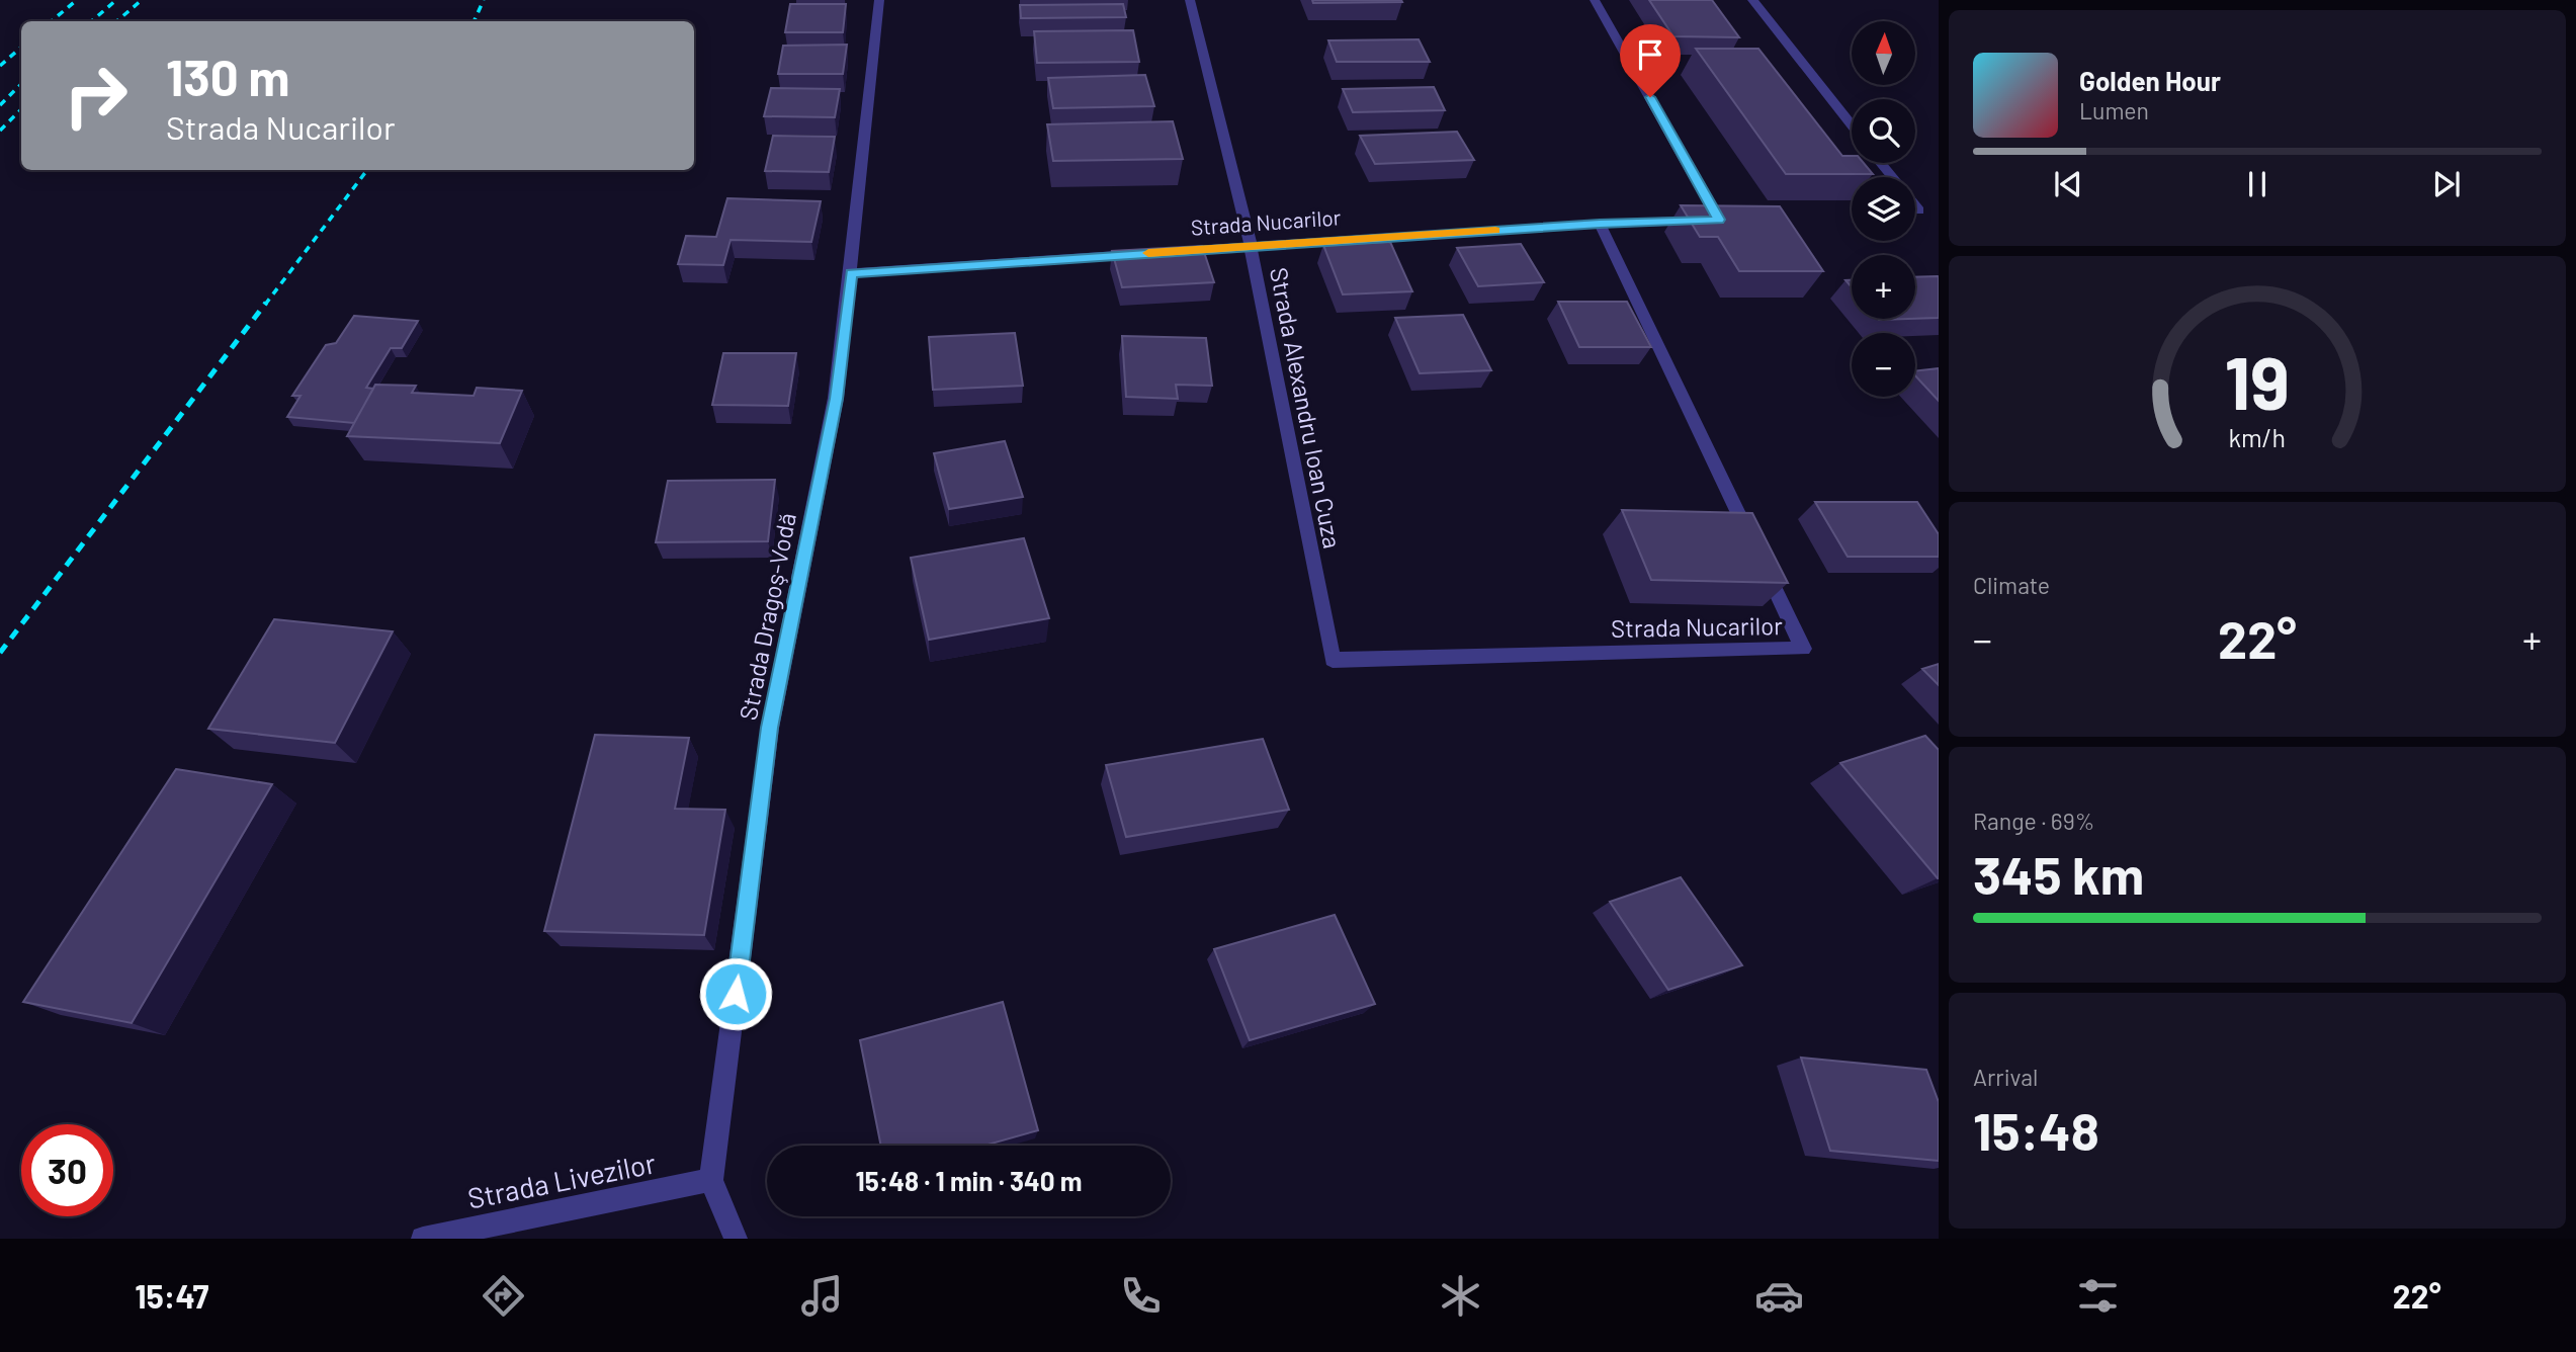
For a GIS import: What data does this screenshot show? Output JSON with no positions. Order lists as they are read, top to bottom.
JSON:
{
  "streets": {
    "street": [
      "Strada Nucarilor",
      "Strada Alexandru Ioan Cuza",
      "Strada Dragoş-Vodă",
      "Strada Livezilor"
    ]
  },
  "crossings": [
    ["Strada Nucarilor", "Strada Alexandru Ioan Cuza"],
    ["Strada Nucarilor", "Strada Dragoş-Vodă"],
    ["Strada Dragoş-Vodă", "Strada Livezilor"]
  ],
  "north": "top",
  "page": {
    "map_buttons": ["+", "−"],
    "turn": ["130 m", "Strada Nucarilor"],
    "song": ["Golden Hour", "Lumen"],
    "tile": [
      "Climate",
      ["Range · 69%", "345 km"],
      ["Arrival", "15:48"]
    ],
    "heat": ["−", "22°", "+"],
    "limit": "30",
    "trip": "15:48 · 1 min · 340 m",
    "tabs": ["15:47", "22°"],
    "gauge": ["19", "km/h"]
  }
}
